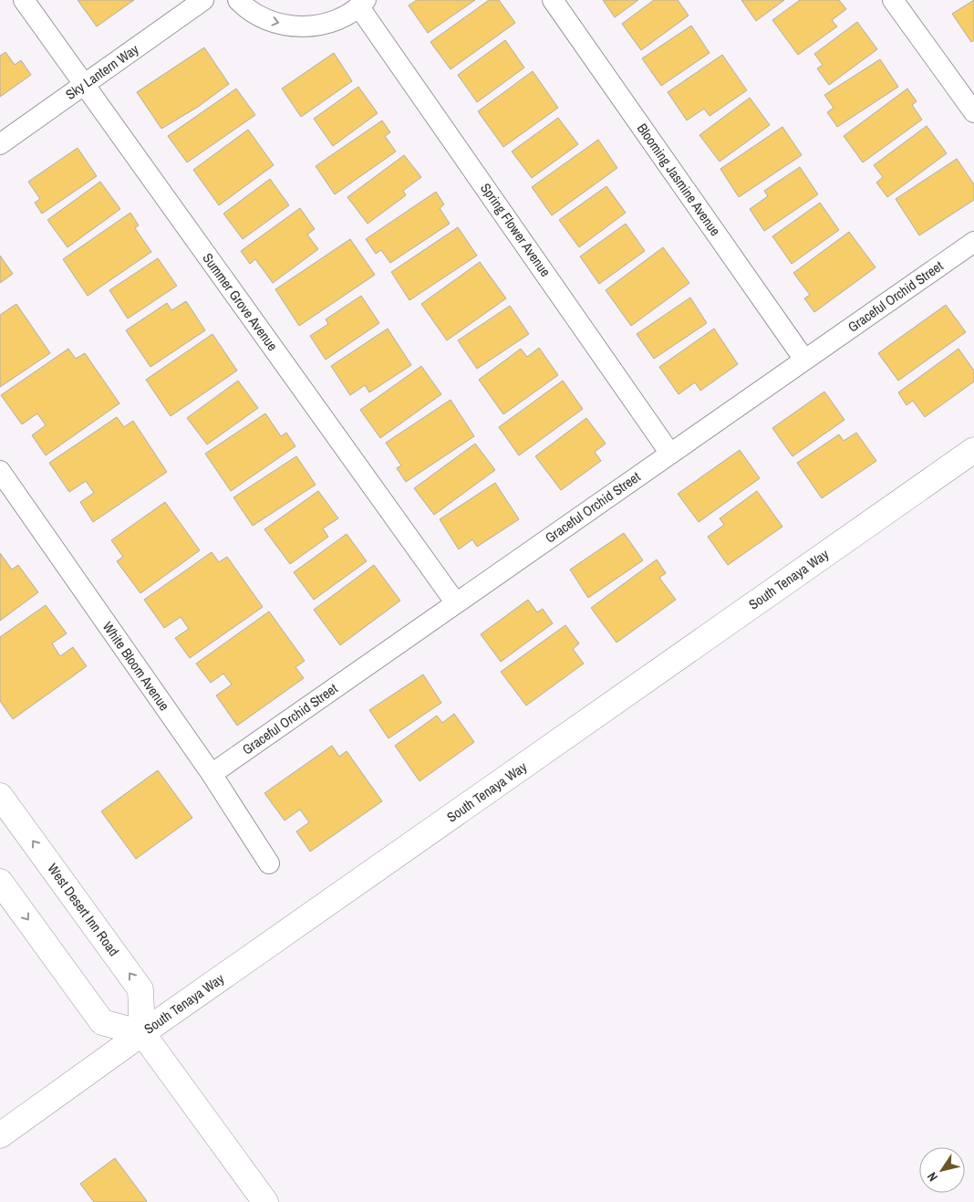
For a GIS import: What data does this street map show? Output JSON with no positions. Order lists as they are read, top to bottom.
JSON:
{
  "streets": {
    "street": [
      "Sky Lantern Way",
      "Blooming Jasmine Avenue",
      "Spring Flower Avenue",
      "Graceful Orchid Street",
      "Summer Grove Avenue",
      "South Tenaya Way",
      "White Bloom Avenue",
      "West Desert Inn Road"
    ]
  },
  "crossings": [
    ["Sky Lantern Way", "Summer Grove Avenue"],
    ["Blooming Jasmine Avenue", "Graceful Orchid Street"],
    ["Spring Flower Avenue", "Graceful Orchid Street"],
    ["Graceful Orchid Street", "Summer Grove Avenue"],
    ["Graceful Orchid Street", "White Bloom Avenue"],
    ["South Tenaya Way", "West Desert Inn Road"]
  ],
  "north": "bottom left"
}
